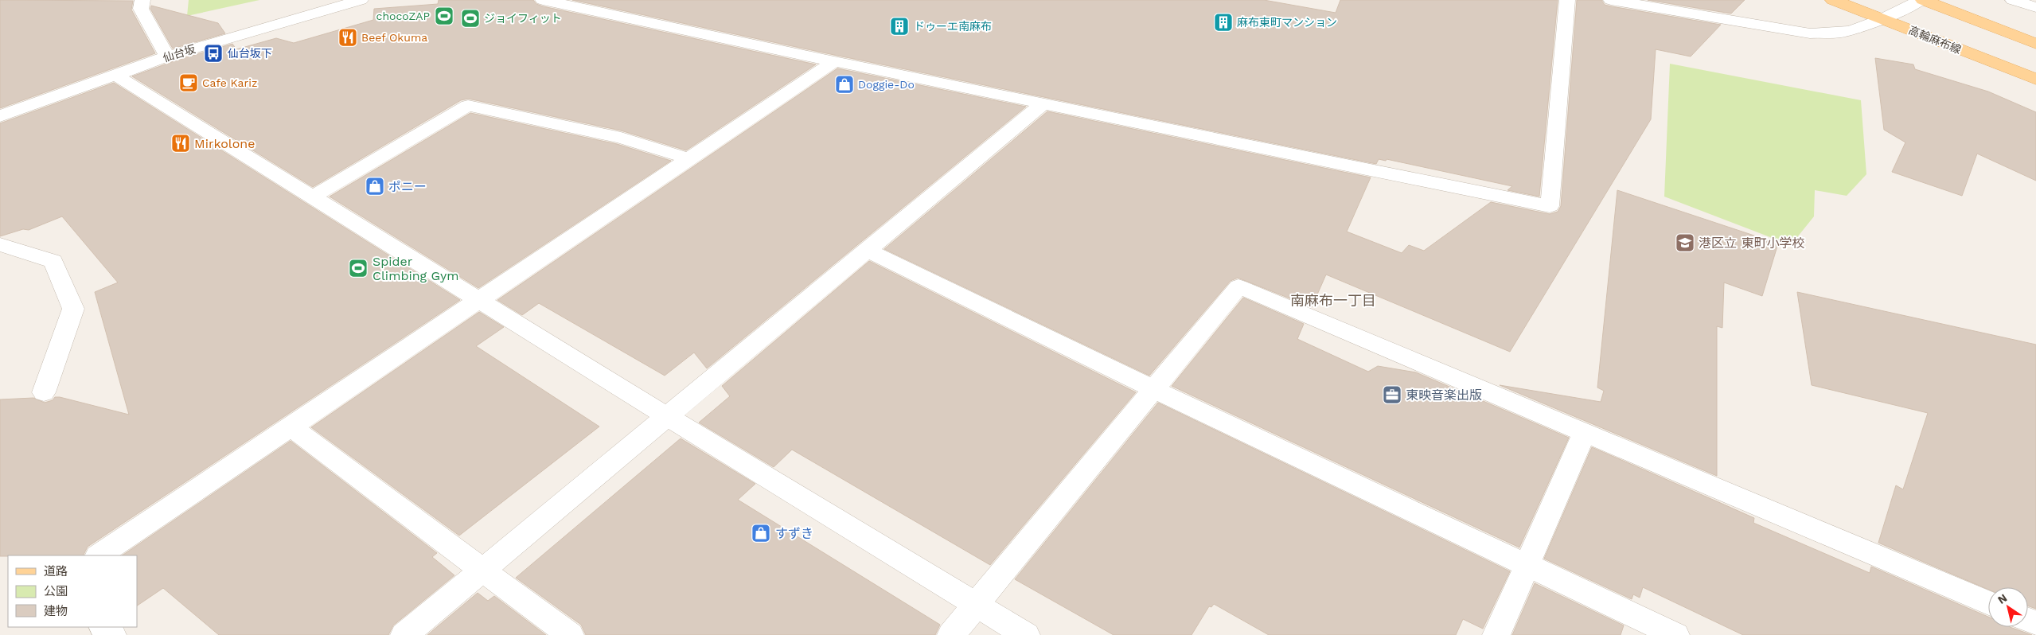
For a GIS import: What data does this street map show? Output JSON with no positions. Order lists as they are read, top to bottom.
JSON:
{
  "streets": {
    "main road": ["高輪麻布線"],
    "street": ["仙台坂"]
  },
  "districts": ["南麻布一丁目"],
  "places": {
    "sports": ["chocoZAP", "ジョイフィット", "Spider Climbing Gym"],
    "building": ["麻布東町マンション", "ドゥーエ南麻布"],
    "restaurant": ["Beef Okuma", "Mirkolone"],
    "bus stop": ["仙台坂下"],
    "cafe": ["Cafe Kariz"],
    "shop": ["Doggie-Do", "ポニー", "すずき"],
    "school or university": ["港区立 東町小学校"],
    "office": ["東映音楽出版"]
  },
  "legend": ["道路", "公園", "建物"],
  "north": "top left"
}
